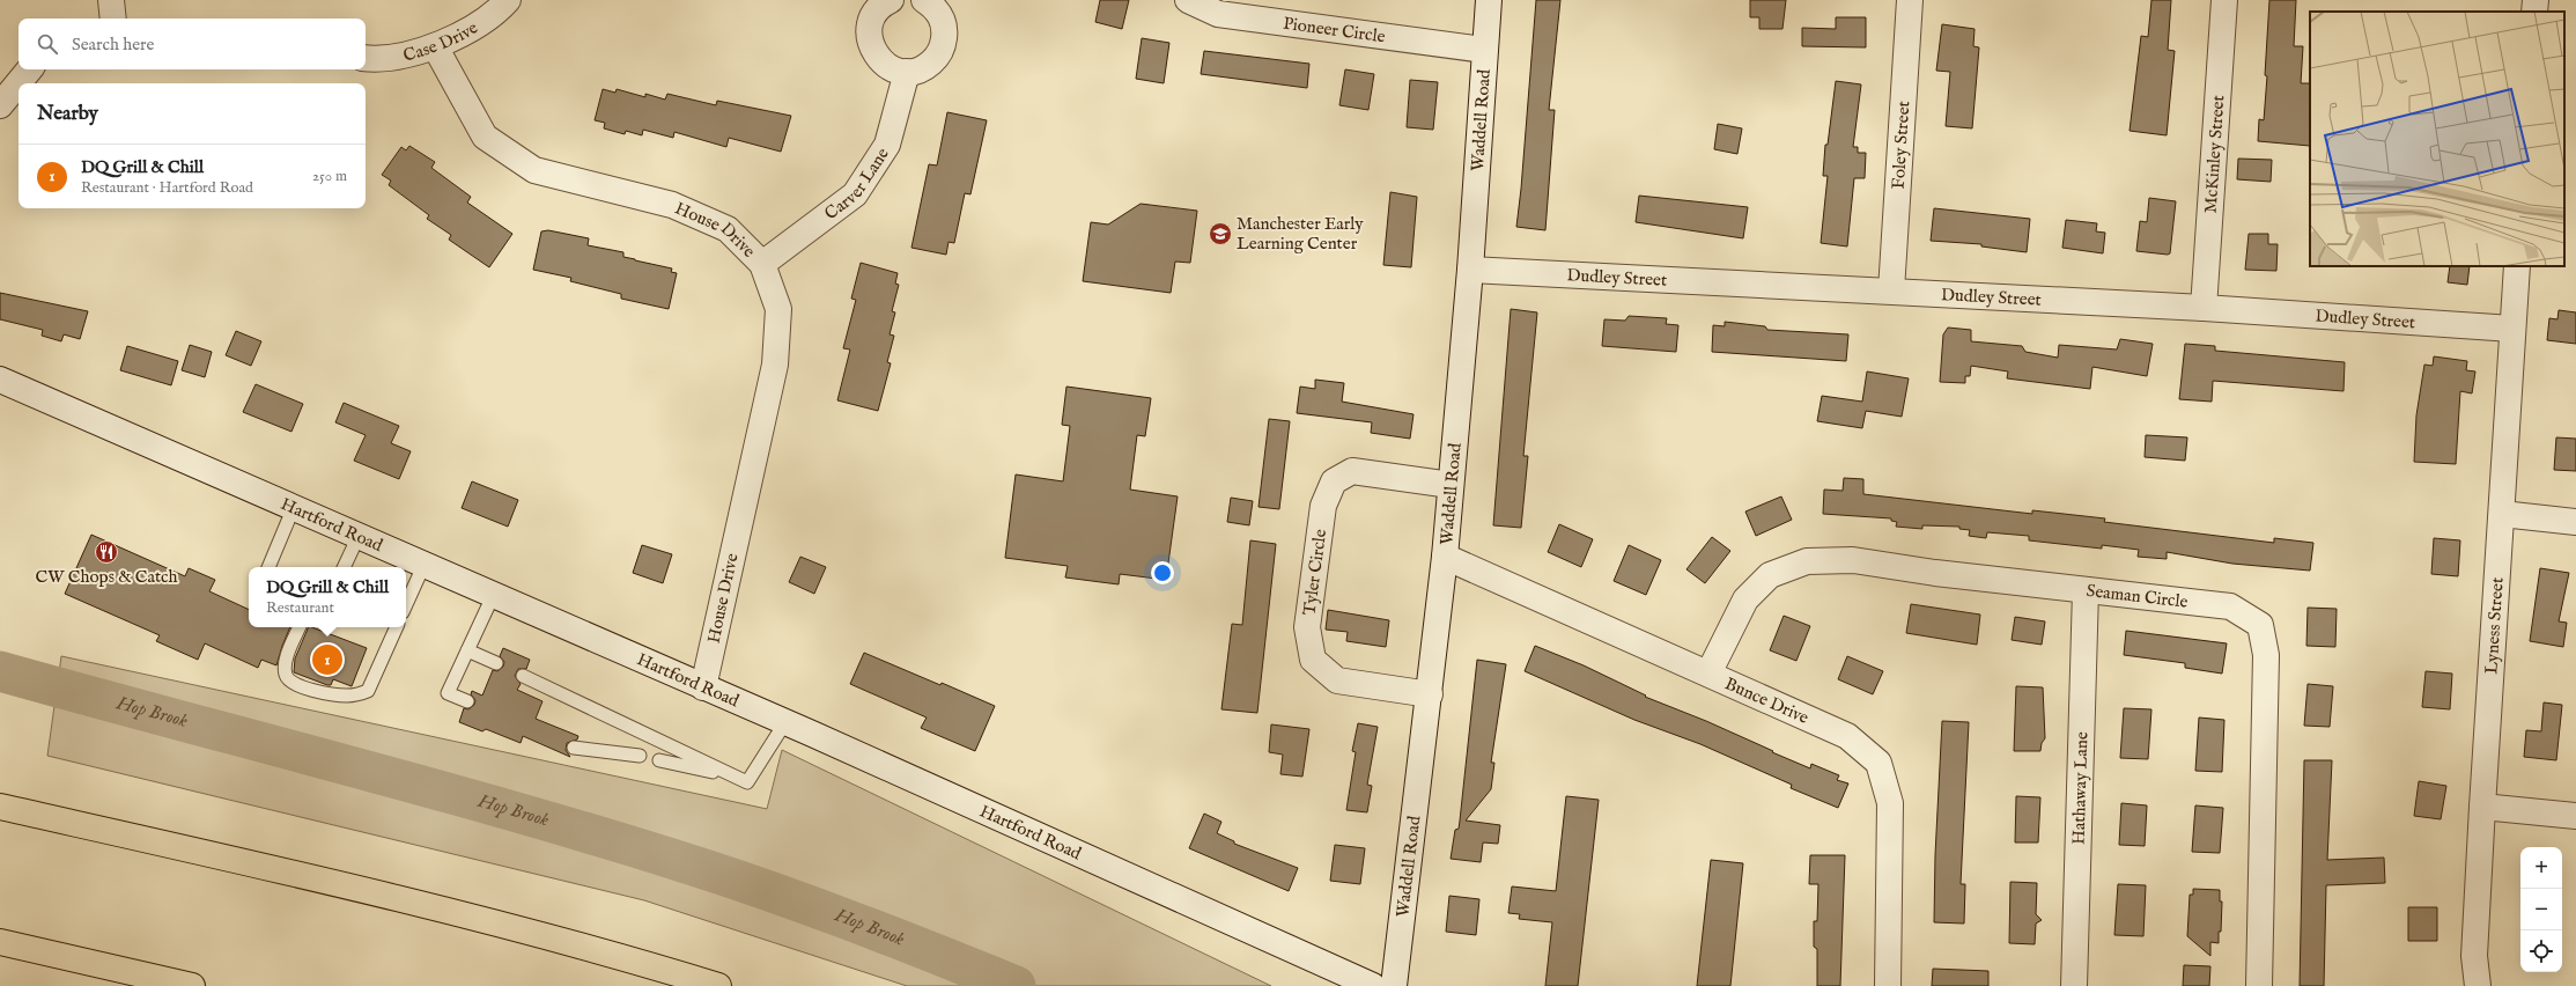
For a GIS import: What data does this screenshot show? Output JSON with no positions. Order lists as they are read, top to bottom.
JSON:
{
  "streets": {
    "street": [
      "Pioneer Circle",
      "Case Drive",
      "Waddell Road",
      "Foley Street",
      "McKinley Street",
      "Carver Lane",
      "House Drive",
      "Dudley Street",
      "Hartford Road",
      "Tyler Circle",
      "Seaman Circle",
      "Lyness Street",
      "Bunce Drive",
      "Hathaway Lane"
    ]
  },
  "crossings": [
    ["Pioneer Circle", "Waddell Road"],
    ["Case Drive", "House Drive"],
    ["Waddell Road", "Dudley Street"],
    ["Waddell Road", "Tyler Circle"],
    ["Waddell Road", "Bunce Drive"],
    ["Foley Street", "Dudley Street"],
    ["McKinley Street", "Dudley Street"],
    ["Carver Lane", "House Drive"],
    ["House Drive", "Hartford Road"],
    ["Dudley Street", "Lyness Street"],
    ["Seaman Circle", "Bunce Drive"],
    ["Seaman Circle", "Hathaway Lane"]
  ],
  "water": ["Hop Brook"],
  "places": {
    "school or university": ["Manchester Early Learning Center"],
    "restaurant": ["CW Chops & Catch"]
  },
  "page": {
    "search": "Search here",
    "heading": "Nearby",
    "list": [
      {
        "mark": "1",
        "name": "DQ Grill & Chill",
        "note": "Restaurant · Hartford Road",
        "value": "250 m"
      }
    ],
    "popup": ["DQ Grill & Chill", "Restaurant"],
    "pins": "1",
    "map_buttons": ["+", "−"]
  }
}
